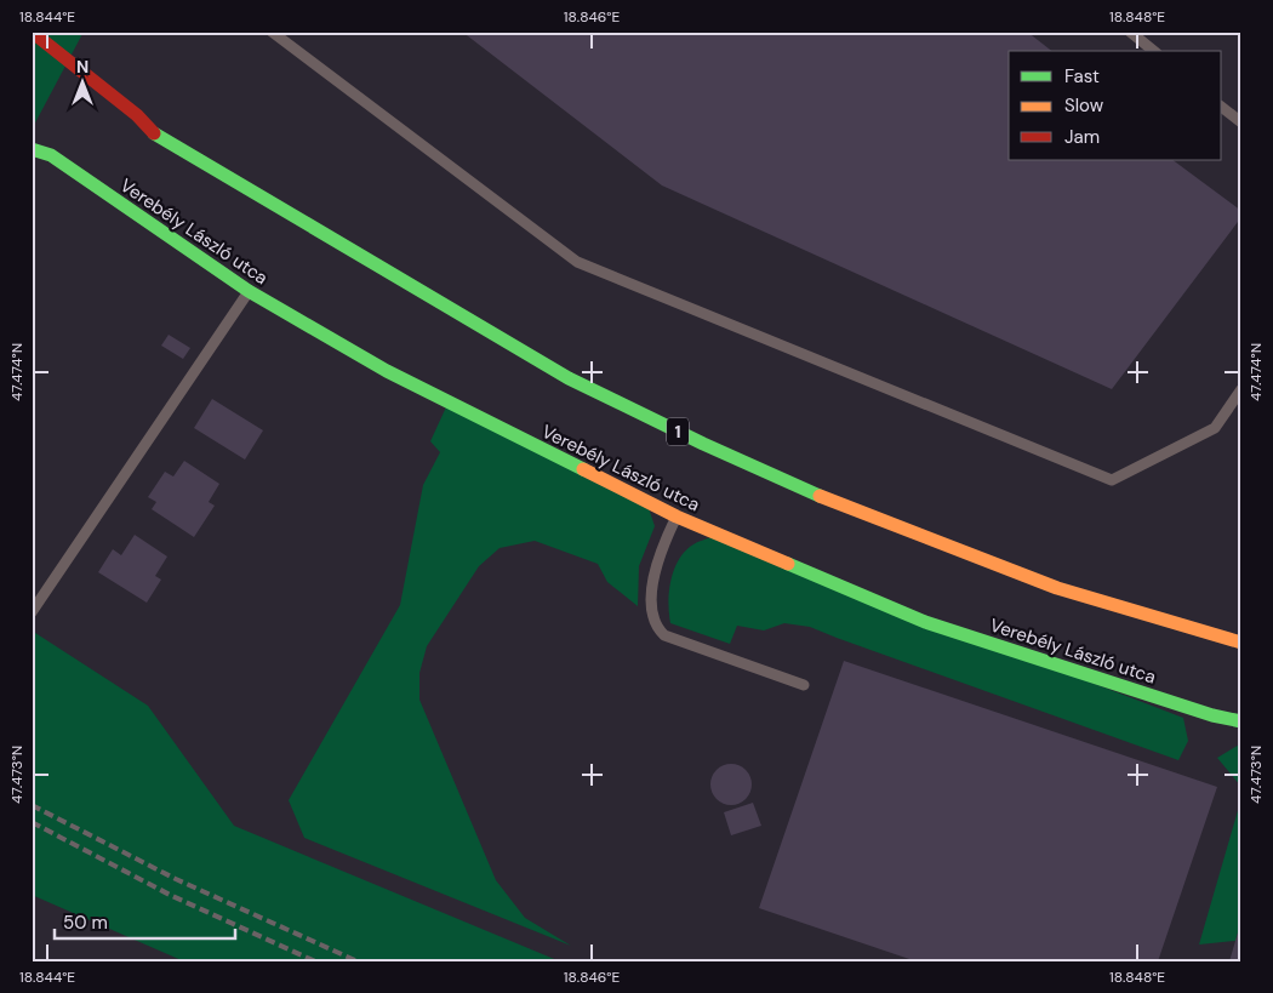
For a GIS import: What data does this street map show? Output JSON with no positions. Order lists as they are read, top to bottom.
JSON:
{
  "streets": {
    "main road": ["Verebély László utca", "1"]
  },
  "legend": ["Fast", "Slow", "Jam"],
  "scale_bar": "50 m",
  "north": "top",
  "coordinates": [
    "18.844°E",
    "18.846°E",
    "18.848°E",
    "47.474°N",
    "47.473°N"
  ]
}
